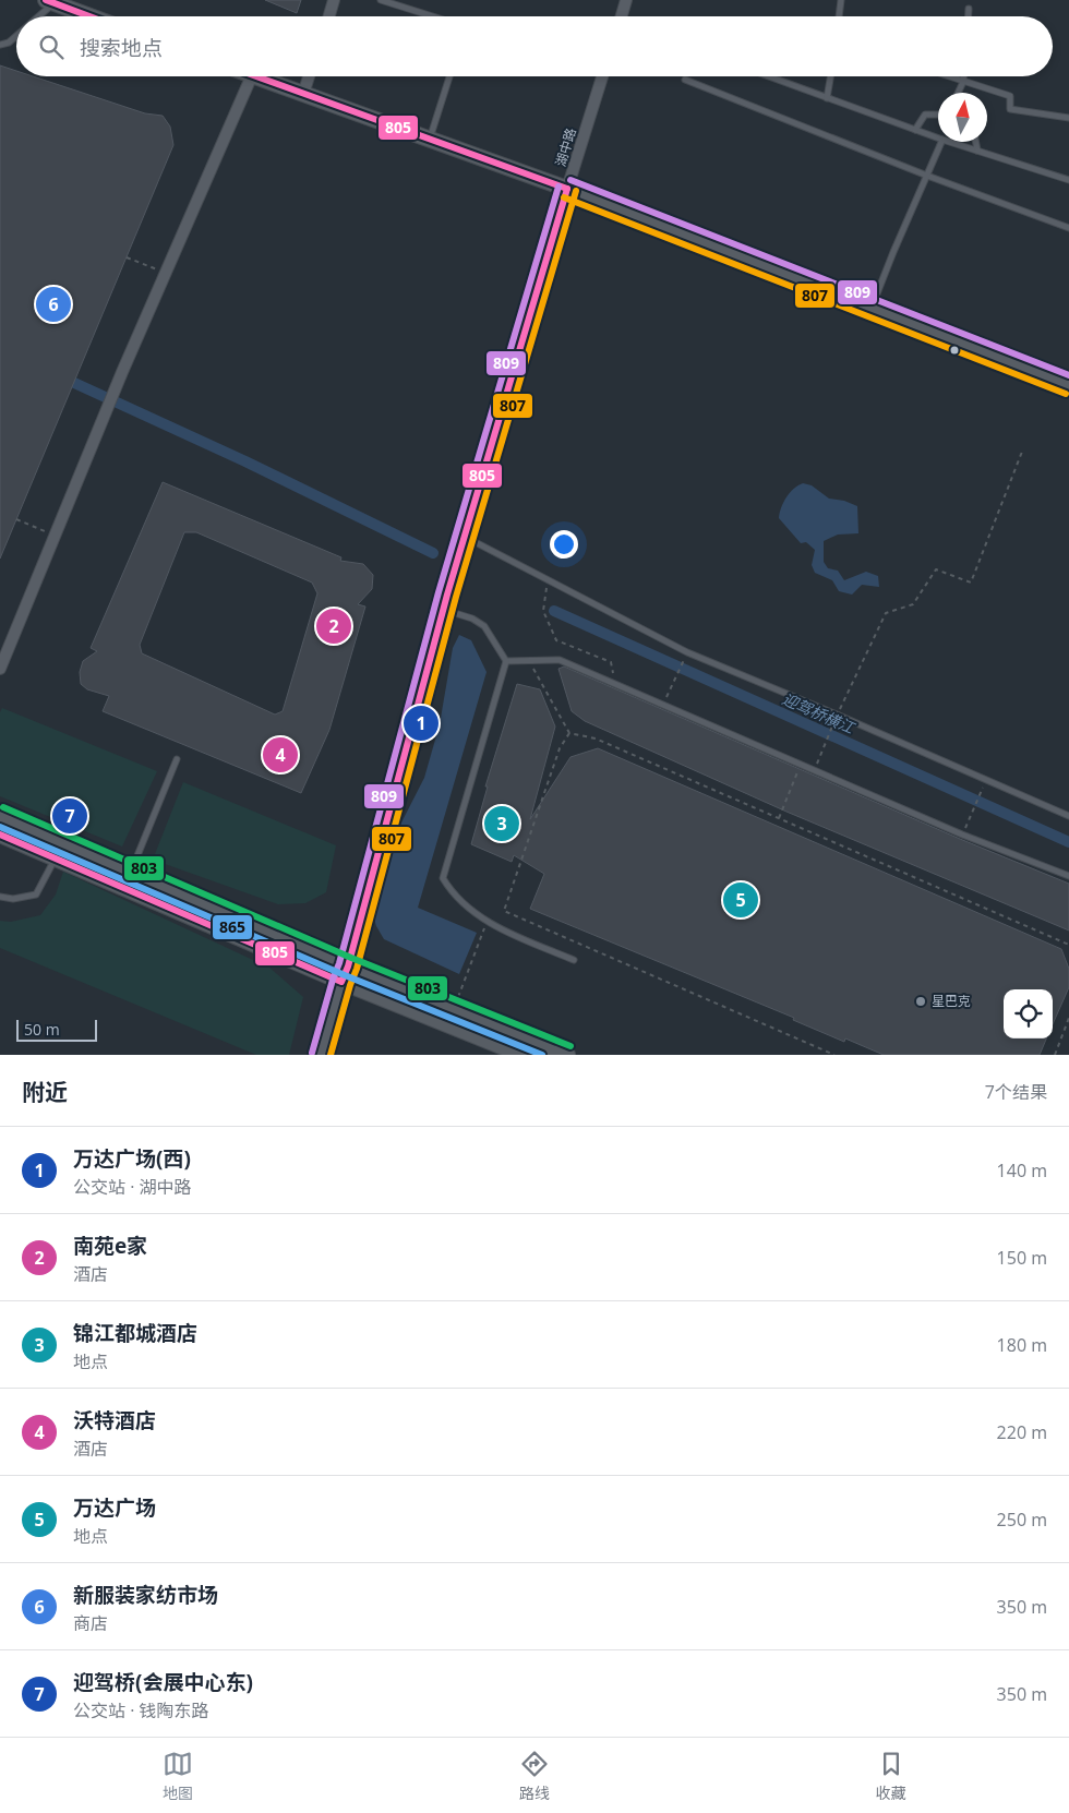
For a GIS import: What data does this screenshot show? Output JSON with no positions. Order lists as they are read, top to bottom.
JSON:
{
  "streets": {
    "street": ["湖中路"]
  },
  "water": ["迎驾桥横江"],
  "places": ["星巴克"],
  "lines": [
    "transit line 805",
    "transit line 809",
    "transit line 807",
    "transit line 803",
    "transit line 865"
  ],
  "scale_bar": "50 m",
  "north": "top",
  "page": {
    "search": "搜索地点",
    "pins": [
      "6",
      "2",
      "1",
      "4",
      "7",
      "3",
      "5"
    ],
    "scale": "50 m",
    "heading": ["附近", "7个结果"],
    "list": [
      {
        "mark": "1",
        "name": "万达广场(西)",
        "note": "公交站 · 湖中路",
        "value": "140 m"
      },
      {
        "mark": "2",
        "name": "南苑e家",
        "note": "酒店",
        "value": "150 m"
      },
      {
        "mark": "3",
        "name": "锦江都城酒店",
        "note": "地点",
        "value": "180 m"
      },
      {
        "mark": "4",
        "name": "沃特酒店",
        "note": "酒店",
        "value": "220 m"
      },
      {
        "mark": "5",
        "name": "万达广场",
        "note": "地点",
        "value": "250 m"
      },
      {
        "mark": "6",
        "name": "新服装家纺市场",
        "note": "商店",
        "value": "350 m"
      },
      {
        "mark": "7",
        "name": "迎驾桥(会展中心东)",
        "note": "公交站 · 钱陶东路",
        "value": "350 m"
      }
    ],
    "nav": ["地图", "路线", "收藏"]
  }
}
